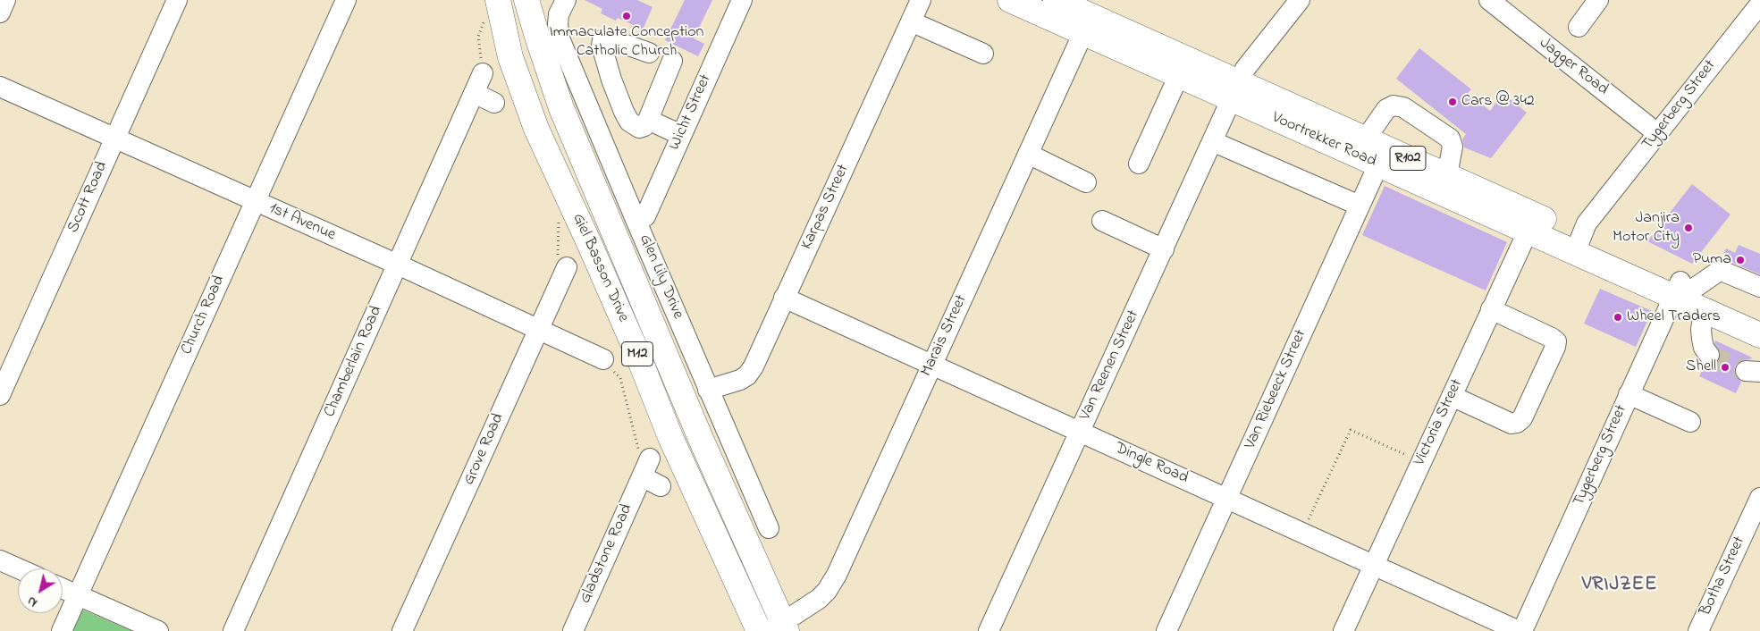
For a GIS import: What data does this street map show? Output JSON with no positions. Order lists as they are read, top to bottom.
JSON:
{
  "streets": {
    "main road": [
      "Voortrekker Road",
      "R102",
      "Giel Basson Drive",
      "M12"
    ],
    "street": [
      "Jagger Road",
      "Tygerberg Street",
      "Wicht Street",
      "Scott Road",
      "Karpas Street",
      "1st Avenue",
      "Glen Lily Drive",
      "Church Road",
      "Marais Street",
      "Chamberlain Road",
      "Van Reenen Street",
      "Van Riebeeck Street",
      "Victoria Street",
      "Grove Road",
      "Dingle Road",
      "Gladstone Road",
      "Botha Street"
    ]
  },
  "crossings": [
    ["Jagger Road", "Tygerberg Street"],
    ["Tygerberg Street", "Voortrekker Road"],
    ["Wicht Street", "Glen Lily Drive"],
    ["Voortrekker Road", "Marais Street"],
    ["Voortrekker Road", "Van Reenen Street"],
    ["Voortrekker Road", "Van Riebeeck Street"],
    ["Voortrekker Road", "Victoria Street"],
    ["Scott Road", "1st Avenue"],
    ["Karpas Street", "Glen Lily Drive"],
    ["Karpas Street", "Dingle Road"],
    ["1st Avenue", "Church Road"],
    ["1st Avenue", "Chamberlain Road"],
    ["1st Avenue", "Grove Road"],
    ["Giel Basson Drive", "Marais Street"],
    ["Marais Street", "Dingle Road"],
    ["Van Reenen Street", "Dingle Road"],
    ["Van Riebeeck Street", "Dingle Road"],
    ["Victoria Street", "Dingle Road"]
  ],
  "districts": ["VRIJZEE"],
  "places": [
    "Immaculate Conception Catholic Church",
    "Cars @ 342",
    "Janjira Motor City",
    "Puma",
    "Wheel Traders",
    "Shell"
  ],
  "north": "bottom left"
}
